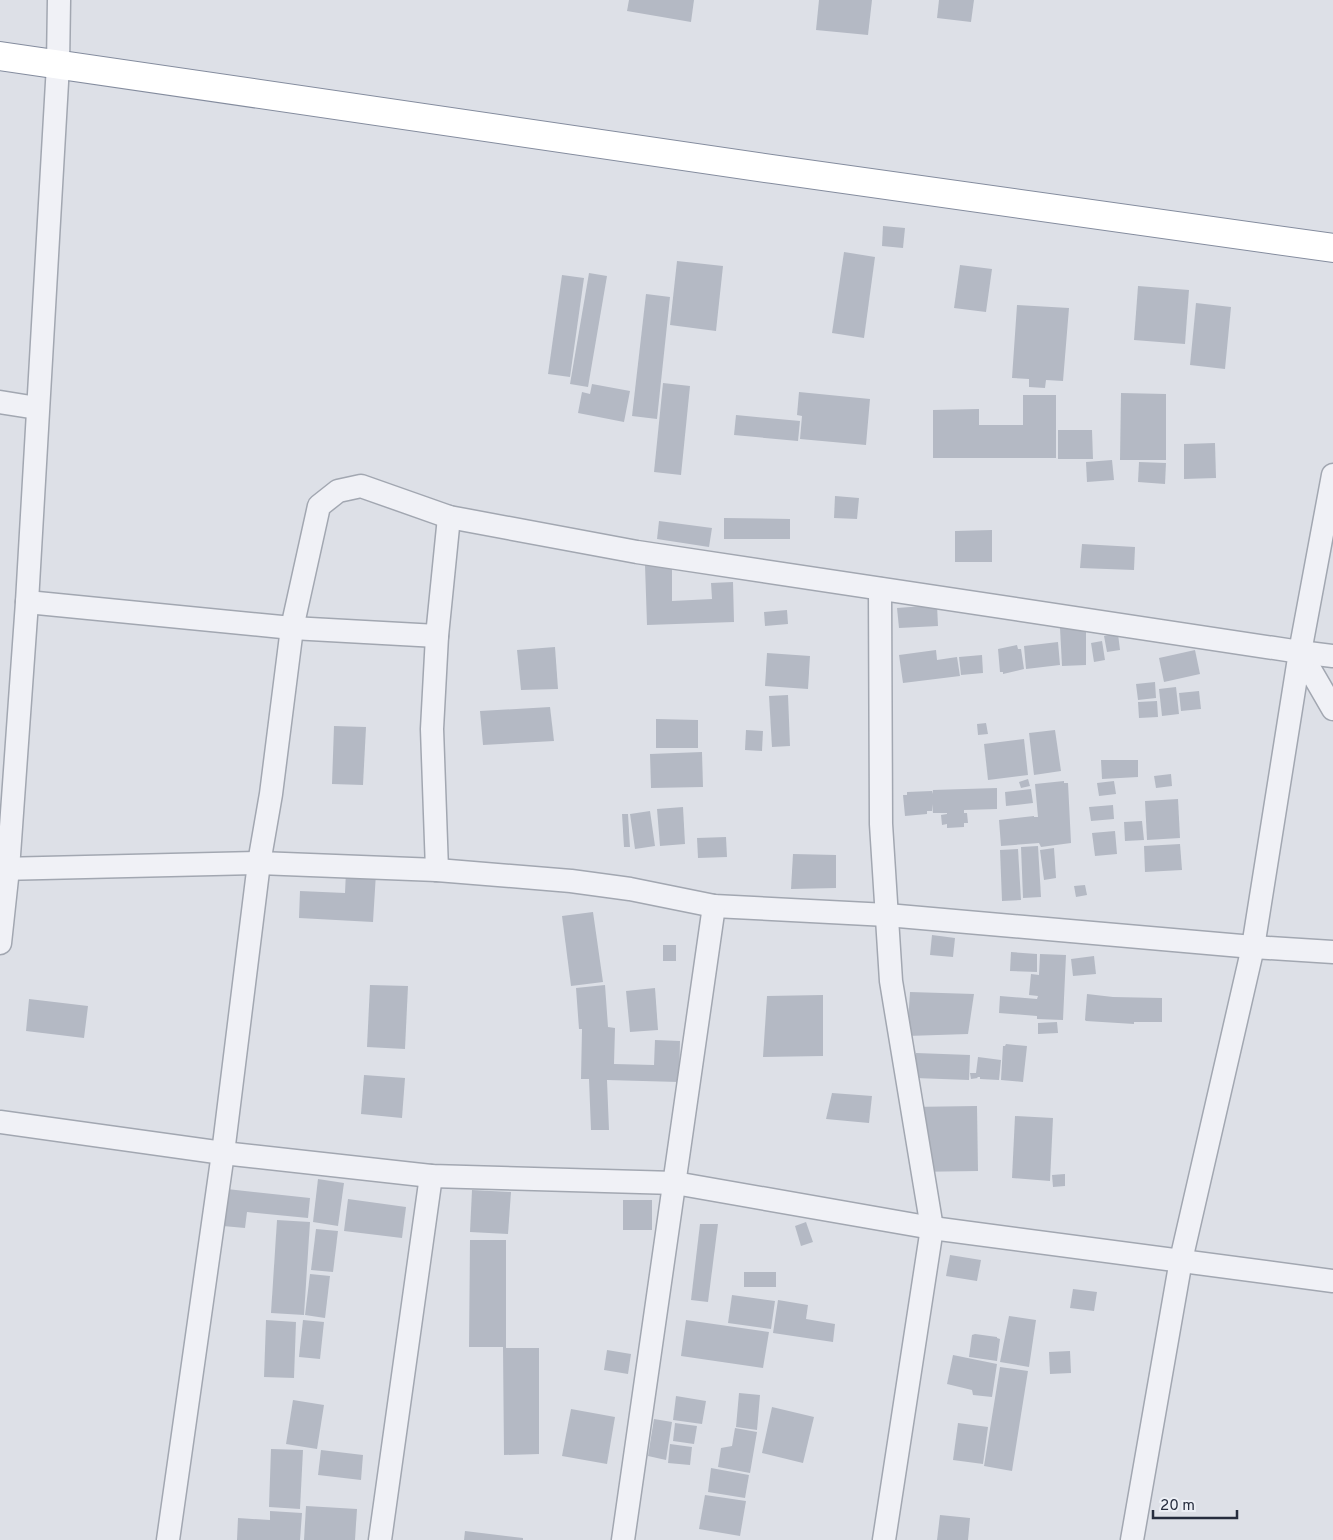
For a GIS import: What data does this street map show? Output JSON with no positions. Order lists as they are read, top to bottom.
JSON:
{
  "scale_bar": "20 m"
}
